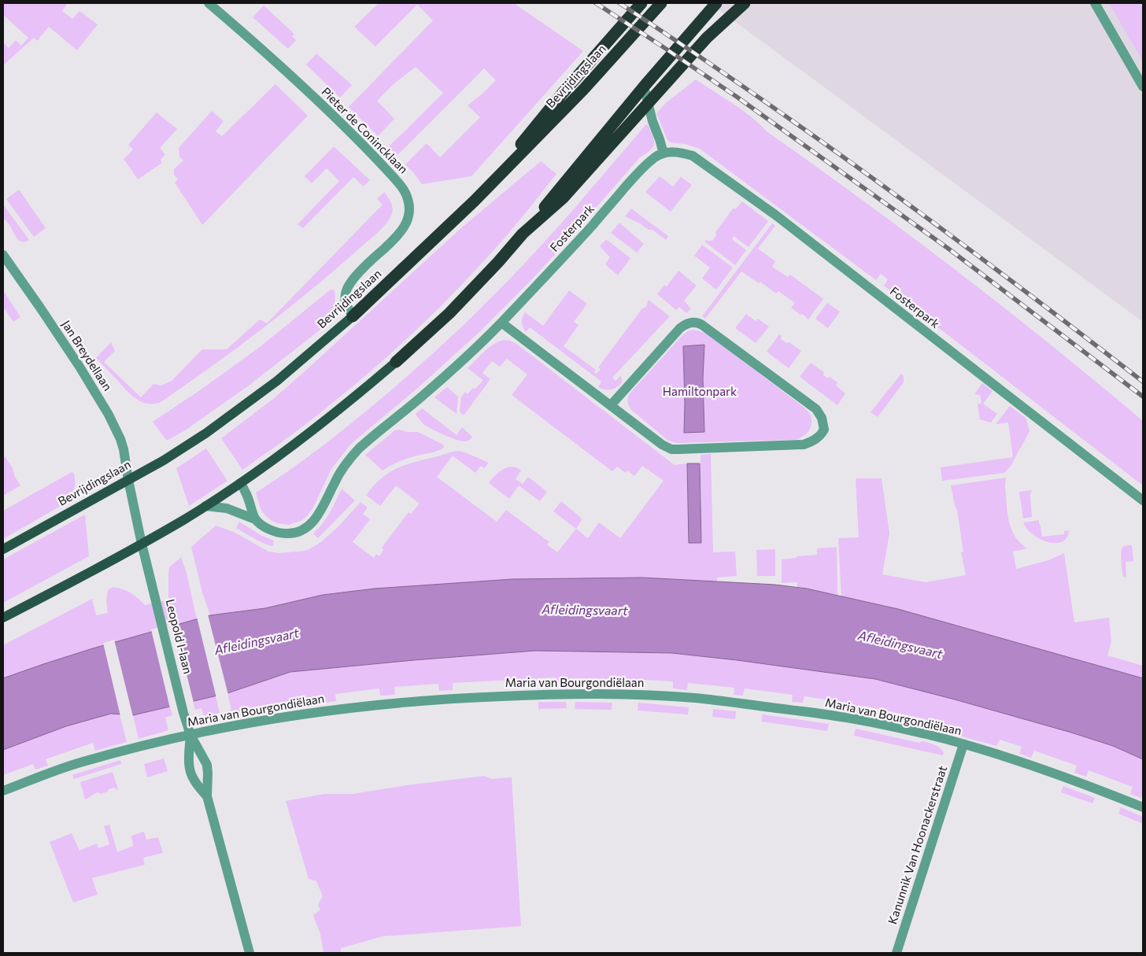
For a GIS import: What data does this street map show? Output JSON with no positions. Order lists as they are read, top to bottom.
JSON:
{
  "streets": {
    "highway": ["Bevrijdingslaan"],
    "street": [
      "Pieter de Conincklaan",
      "Fosterpark",
      "Jan Breydellaan",
      "Leopold I-laan",
      "Maria van Bourgondiëlaan",
      "Kanunnik Van Hoonackerstraat"
    ]
  },
  "crossings": [
    ["Bevrijdingslaan", "Pieter de Conincklaan"],
    ["Bevrijdingslaan", "Jan Breydellaan"],
    ["Jan Breydellaan", "Leopold I-laan"],
    ["Leopold I-laan", "Maria van Bourgondiëlaan"],
    ["Maria van Bourgondiëlaan", "Kanunnik Van Hoonackerstraat"]
  ],
  "water": ["Afleidingsvaart"],
  "parks": ["Hamiltonpark"]
}
